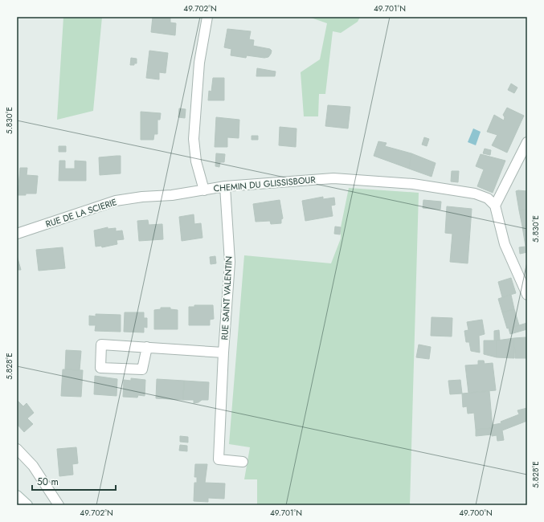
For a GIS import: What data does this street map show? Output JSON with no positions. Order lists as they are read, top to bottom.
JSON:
{
  "streets": {
    "street": ["CHEMIN DU GLISSISBOUR", "RUE DE LA SCIERIE", "RUE SAINT VALENTIN"]
  },
  "crossings": [
    ["CHEMIN DU GLISSISBOUR", "RUE DE LA SCIERIE"],
    ["CHEMIN DU GLISSISBOUR", "RUE SAINT VALENTIN"]
  ],
  "scale_bar": "50 m",
  "coordinates": [
    "49.702°N",
    "49.701°N",
    "5.830°E",
    "5.828°E",
    "49.700°N"
  ]
}
